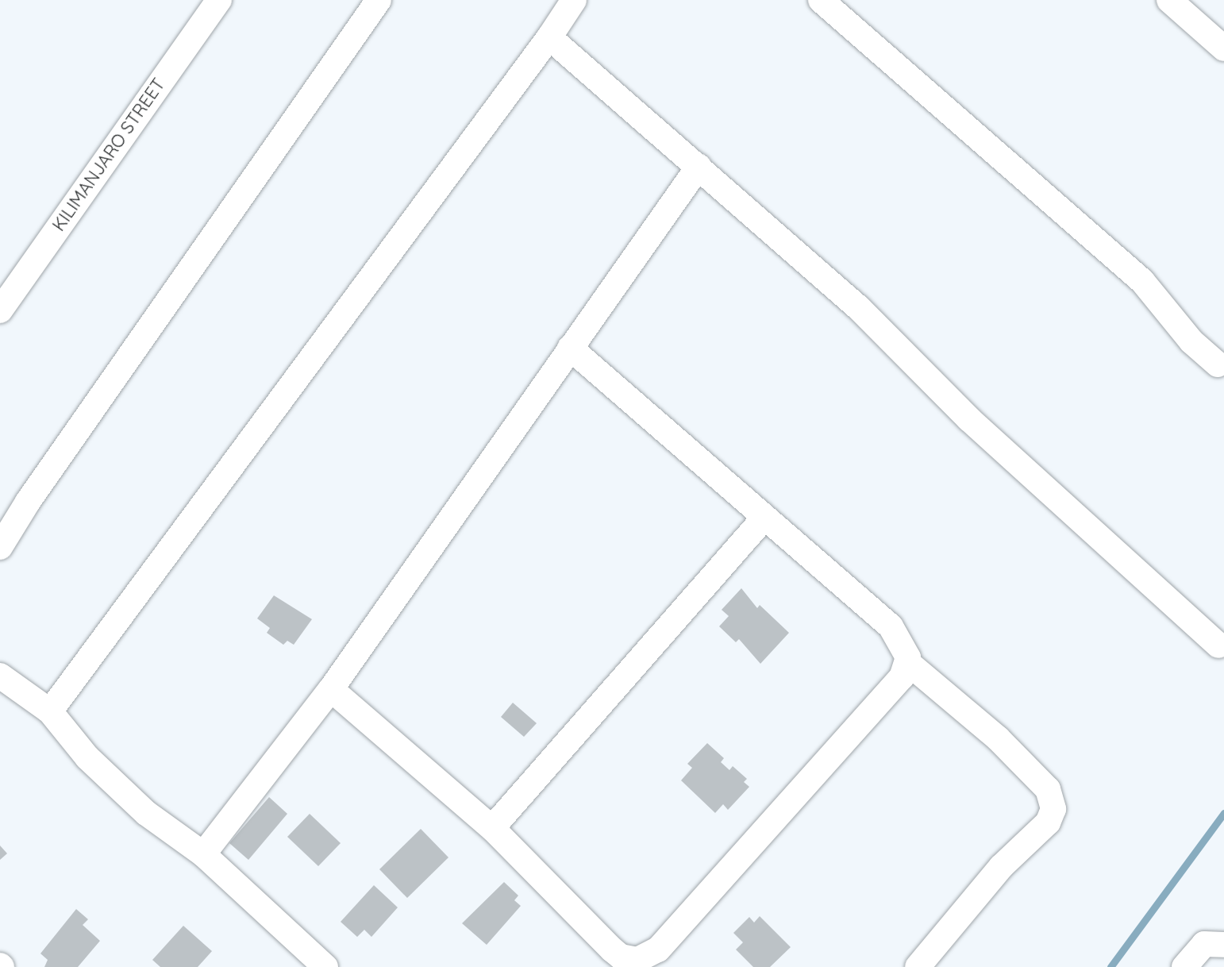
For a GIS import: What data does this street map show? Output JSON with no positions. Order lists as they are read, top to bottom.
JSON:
{
  "streets": {
    "street": ["KILIMANJARO STREET"]
  }
}
